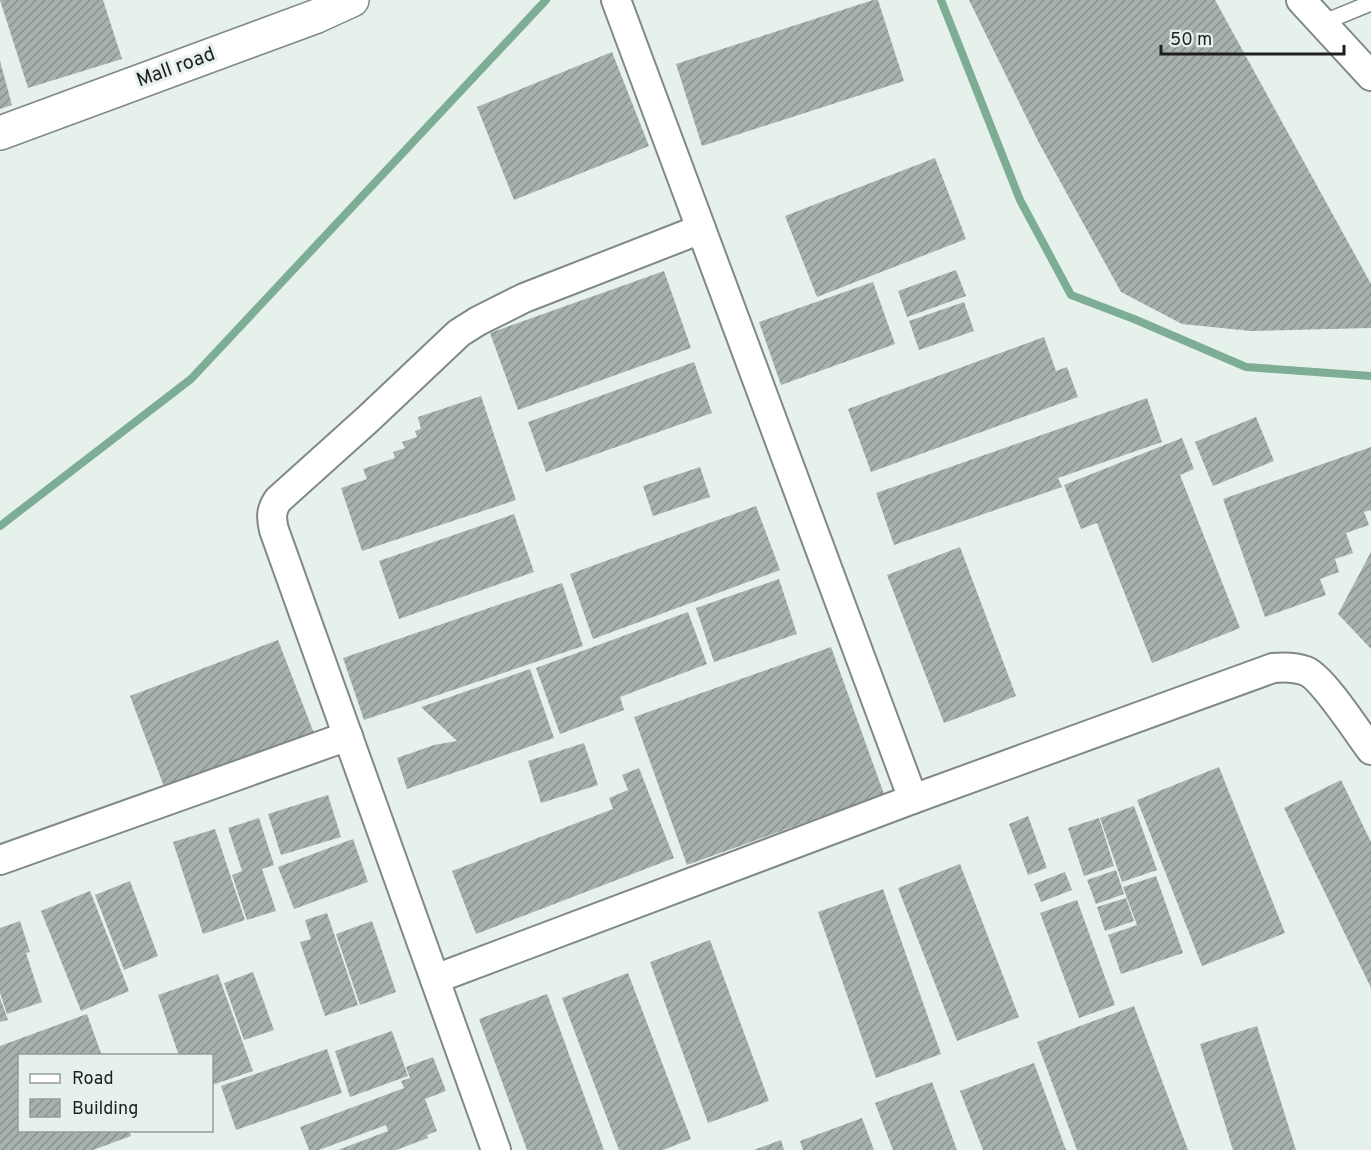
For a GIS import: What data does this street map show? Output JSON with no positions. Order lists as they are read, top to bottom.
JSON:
{
  "streets": {
    "street": ["Mall road"]
  },
  "legend": ["Road", "Building"],
  "scale_bar": "50 m"
}
